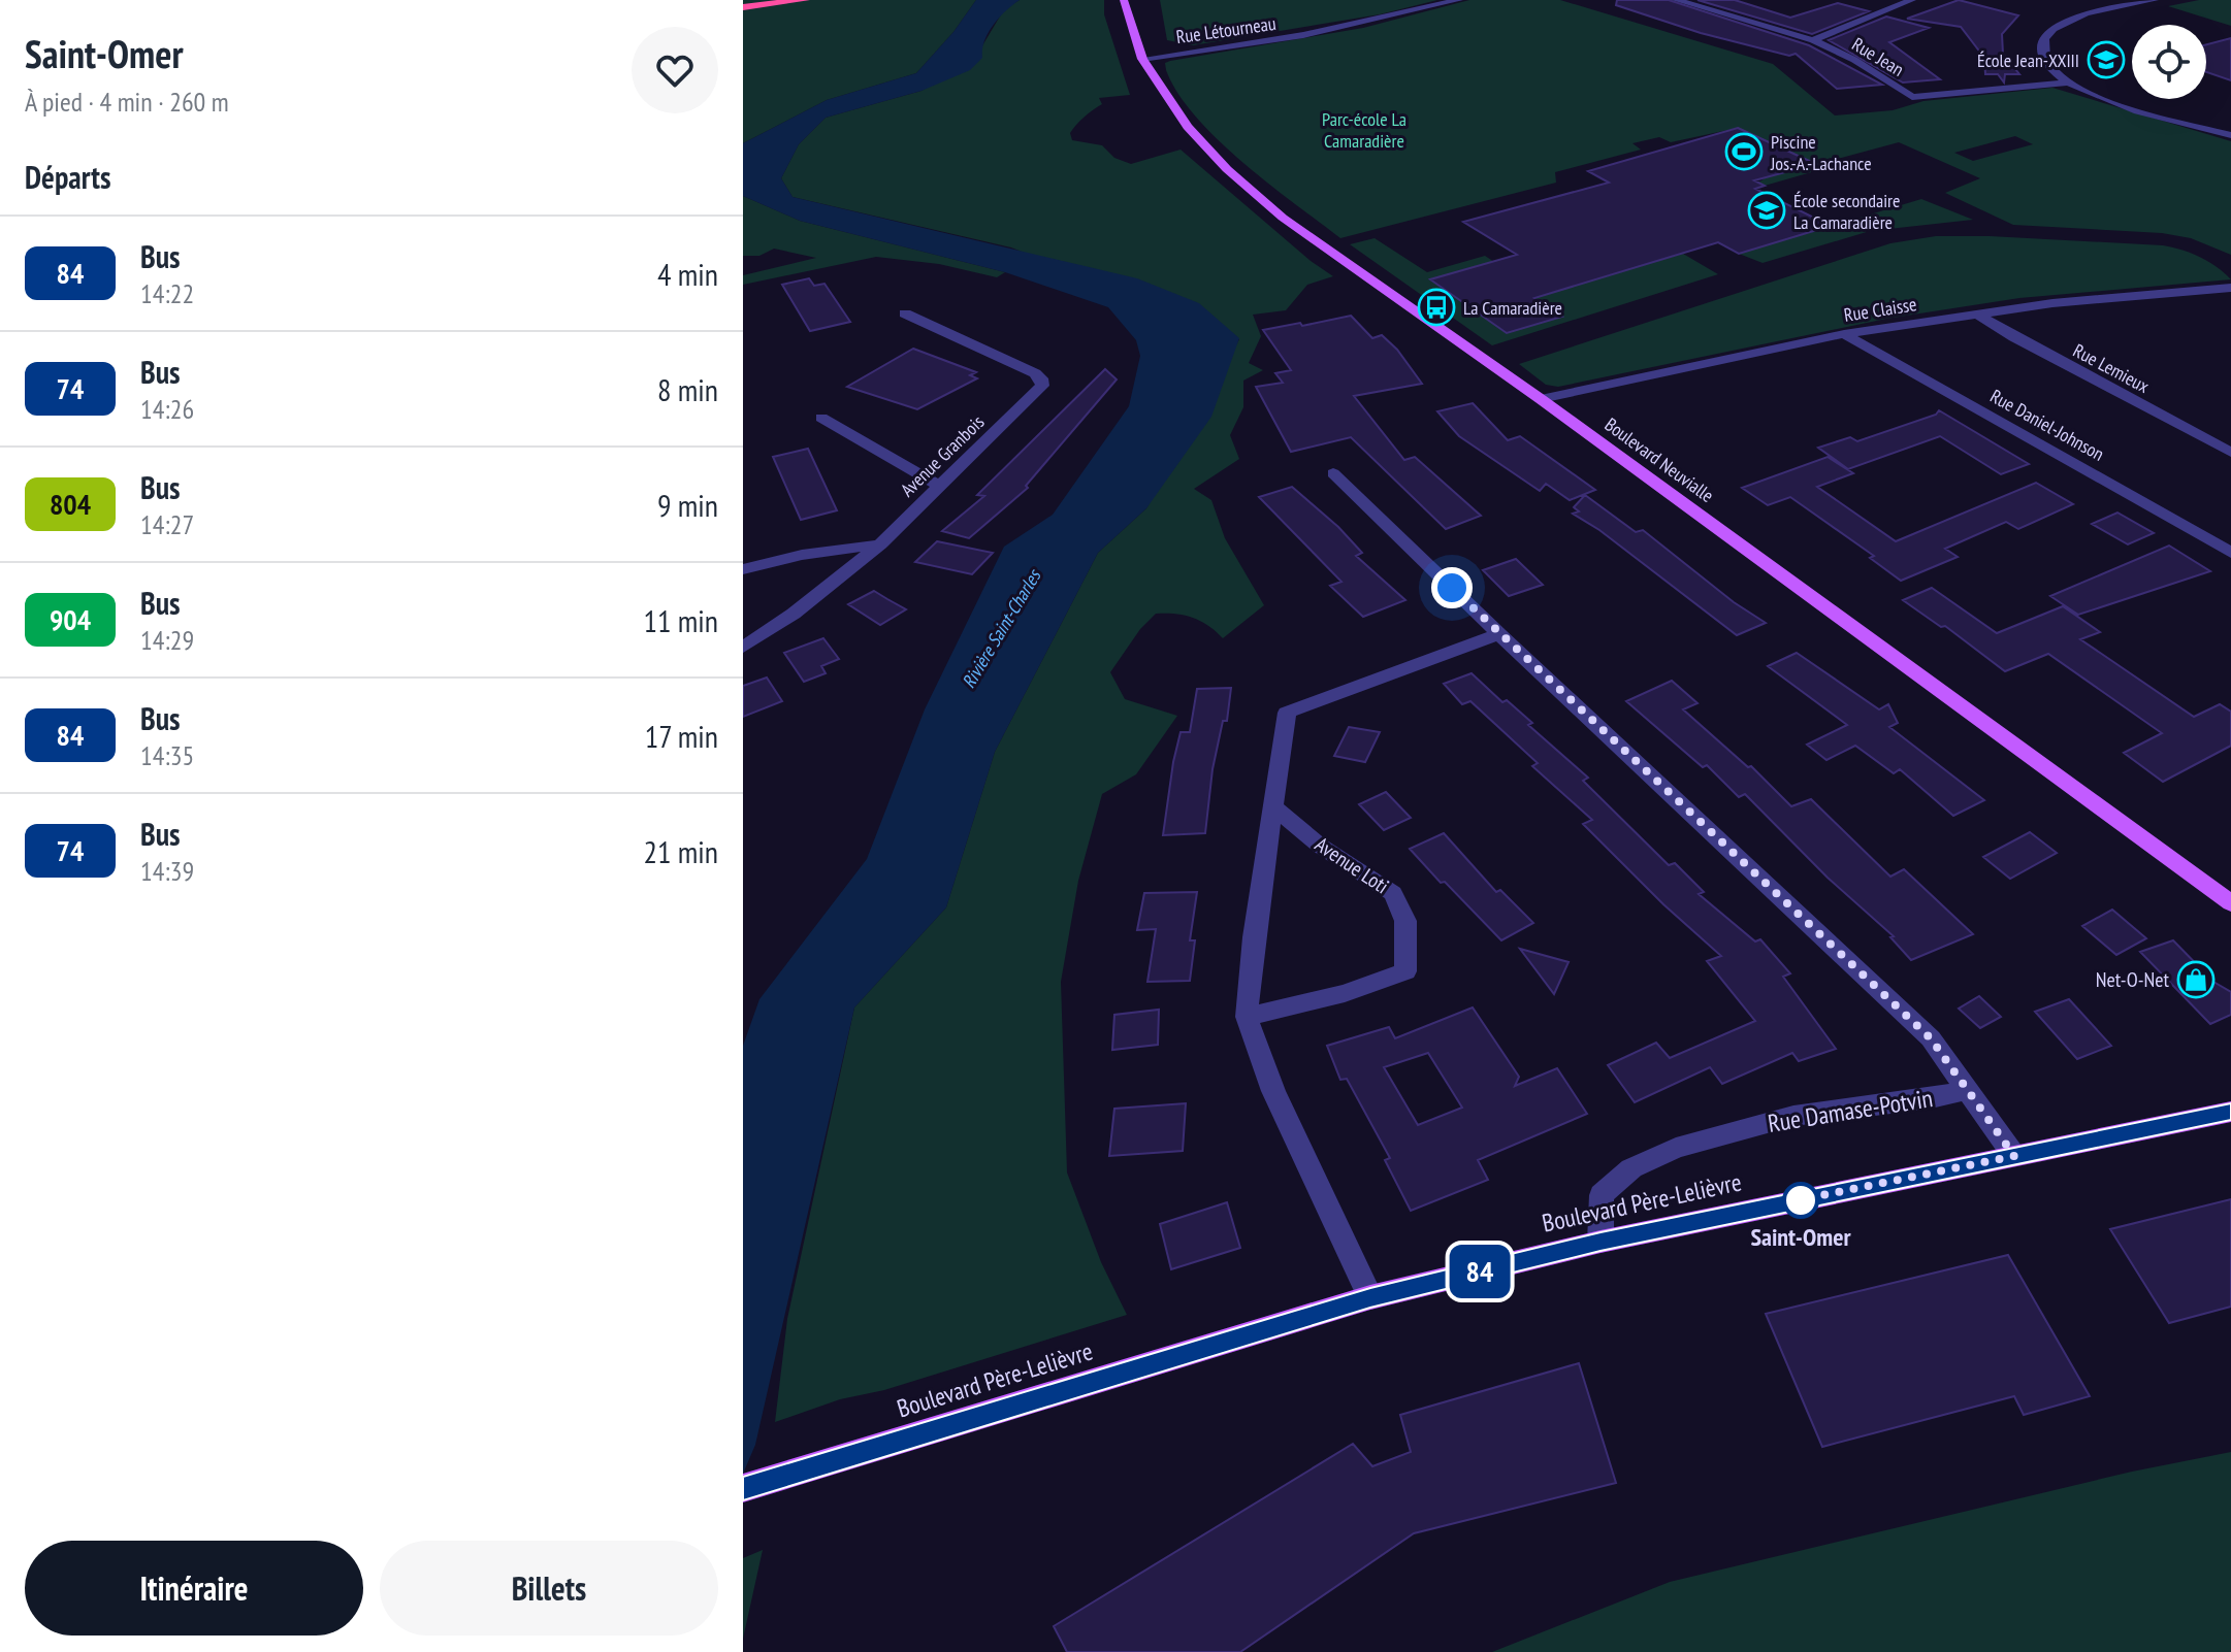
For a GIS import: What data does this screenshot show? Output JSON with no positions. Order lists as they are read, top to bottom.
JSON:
{
  "streets": {
    "main road": ["Boulevard Neuvialle", "Boulevard Père-Lelièvre"],
    "street": [
      "Rue Létourneau",
      "Rue Jean",
      "Rue Claisse",
      "Rue Lemieux",
      "Rue Daniel-Johnson",
      "Avenue Granbois",
      "Avenue Loti",
      "Rue Damase-Potvin"
    ]
  },
  "crossings": [
    ["Rue Létourneau", "Boulevard Neuvialle"],
    ["Rue Claisse", "Rue Lemieux"],
    ["Rue Claisse", "Rue Daniel-Johnson"],
    ["Rue Claisse", "Boulevard Neuvialle"],
    ["Rue Damase-Potvin", "Boulevard Père-Lelièvre"]
  ],
  "water": ["Rivière Saint-Charles"],
  "parks": ["Parc-école La Camaradière"],
  "places": {
    "school or university": ["École Jean-XXIII", "École secondaire La Camaradière"],
    "sports": ["Piscine Jos.-A.-Lachance"],
    "bus stop": ["La Camaradière"],
    "shop": ["Net-O-Net"],
    "other": ["Saint-Omer"]
  },
  "lines": ["bus line 84"],
  "page": {
    "heading": [
      ["Saint-Omer", "À pied · 4 min · 260 m"],
      "Départs"
    ],
    "on_map": "84",
    "list": [
      {
        "mark": "84",
        "name": "Bus",
        "note": "14:22",
        "value": "4 min"
      },
      {
        "mark": "74",
        "name": "Bus",
        "note": "14:26",
        "value": "8 min"
      },
      {
        "mark": "804",
        "name": "Bus",
        "note": "14:27",
        "value": "9 min"
      },
      {
        "mark": "904",
        "name": "Bus",
        "note": "14:29",
        "value": "11 min"
      },
      {
        "mark": "84",
        "name": "Bus",
        "note": "14:35",
        "value": "17 min"
      },
      {
        "mark": "74",
        "name": "Bus",
        "note": "14:39",
        "value": "21 min"
      }
    ],
    "buttons": ["Itinéraire", "Billets"]
  }
}
